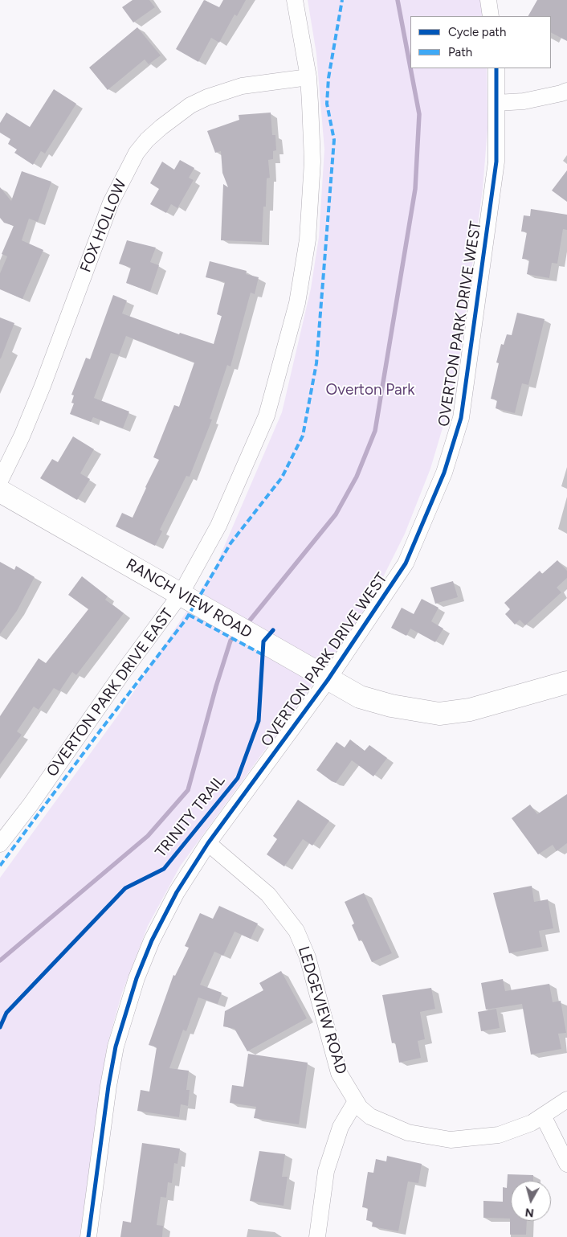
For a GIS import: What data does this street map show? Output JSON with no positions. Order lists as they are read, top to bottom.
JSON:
{
  "streets": {
    "street": [
      "FOX HOLLOW",
      "OVERTON PARK DRIVE WEST",
      "RANCH VIEW ROAD",
      "OVERTON PARK DRIVE EAST",
      "LEDGEVIEW ROAD"
    ],
    "cycle path": ["TRINITY TRAIL"]
  },
  "crossings": [
    ["FOX HOLLOW", "OVERTON PARK DRIVE EAST"],
    ["OVERTON PARK DRIVE WEST", "RANCH VIEW ROAD"],
    ["OVERTON PARK DRIVE WEST", "LEDGEVIEW ROAD"],
    ["RANCH VIEW ROAD", "OVERTON PARK DRIVE EAST"]
  ],
  "parks": ["Overton Park"],
  "legend": ["Cycle path", "Path"],
  "north": "bottom"
}
